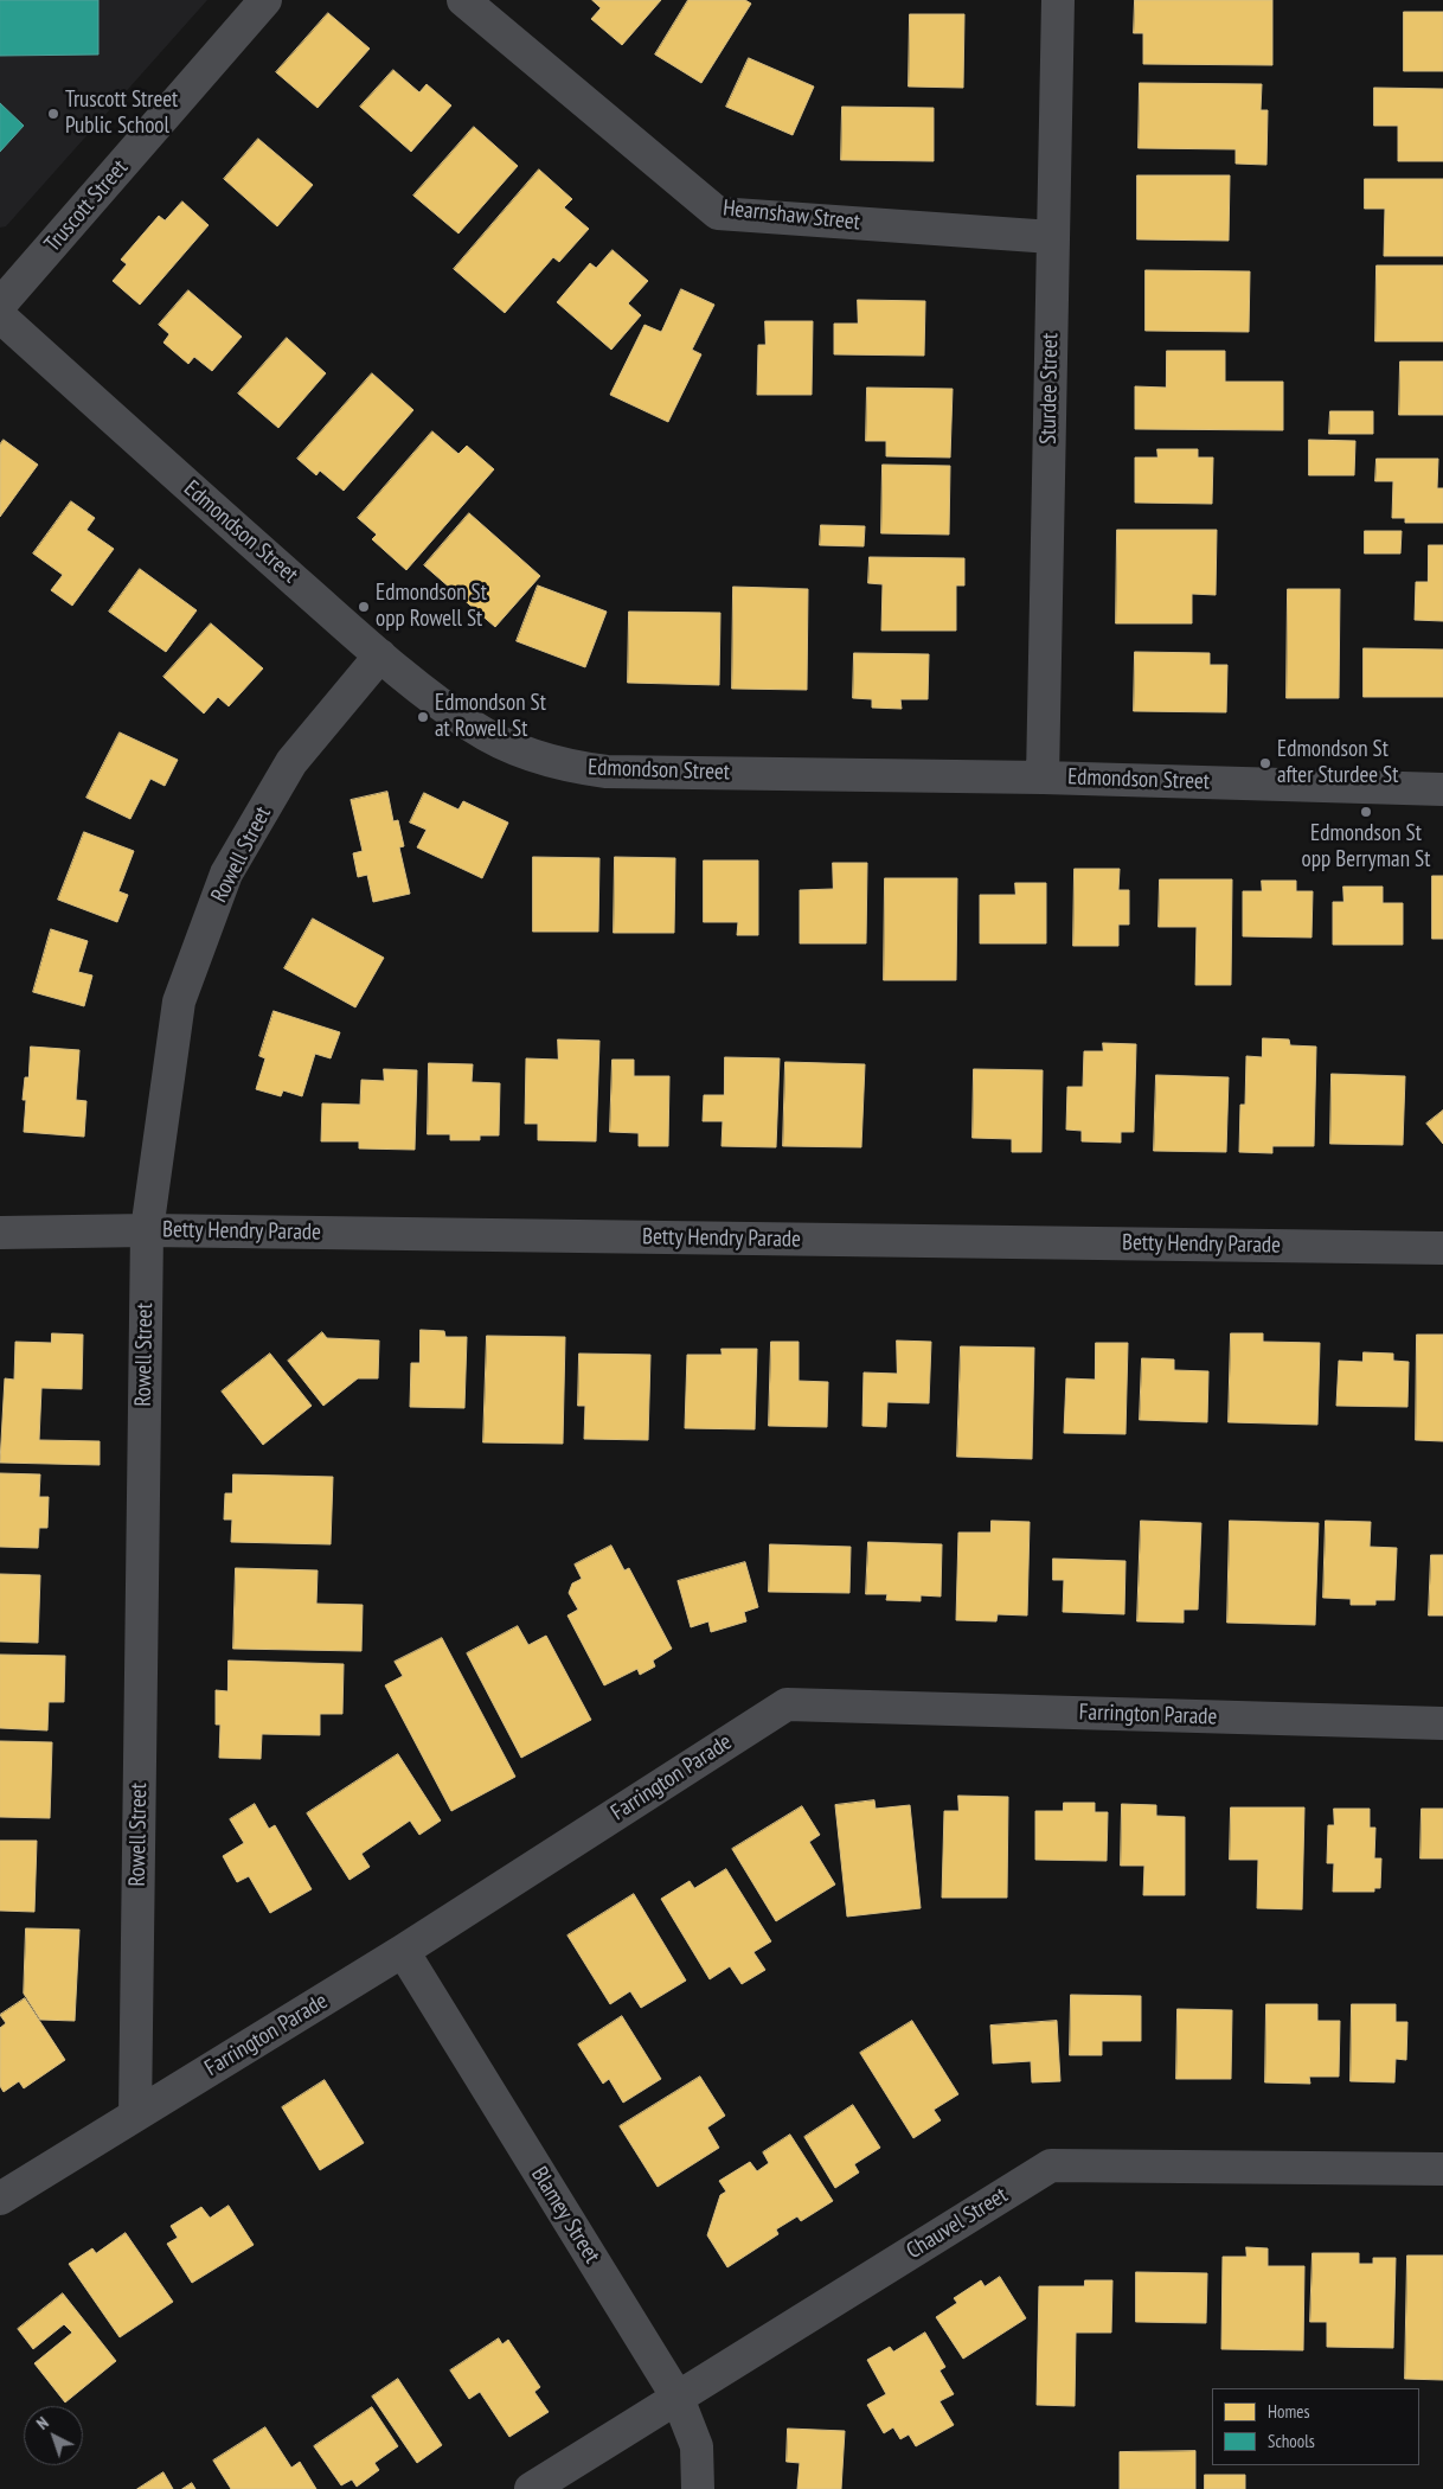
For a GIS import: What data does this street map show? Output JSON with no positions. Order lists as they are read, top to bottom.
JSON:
{
  "streets": {
    "street": [
      "Truscott Street",
      "Hearnshaw Street",
      "Sturdee Street",
      "Edmondson Street",
      "Rowell Street",
      "Betty Hendry Parade",
      "Farrington Parade",
      "Blamey Street",
      "Chauvel Street"
    ]
  },
  "crossings": [
    ["Hearnshaw Street", "Sturdee Street"],
    ["Sturdee Street", "Edmondson Street"],
    ["Edmondson Street", "Rowell Street"],
    ["Rowell Street", "Betty Hendry Parade"],
    ["Rowell Street", "Farrington Parade"],
    ["Farrington Parade", "Blamey Street"],
    ["Blamey Street", "Chauvel Street"]
  ],
  "places": [
    "Truscott Street Public School",
    "Edmondson St opp Rowell St",
    "Edmondson St at Rowell St",
    "Edmondson St after Sturdee St",
    "Edmondson St opp Berryman St"
  ],
  "legend": ["Homes", "Schools"],
  "north": "top left"
}
